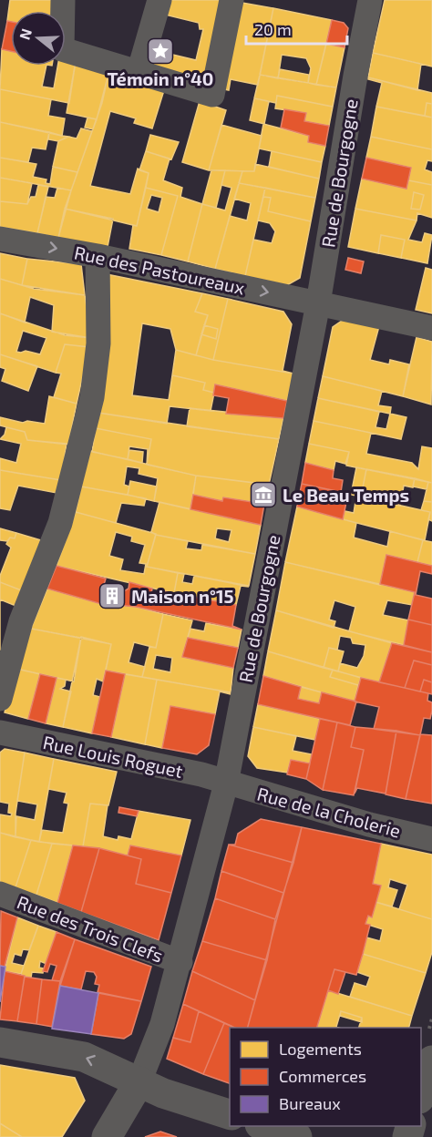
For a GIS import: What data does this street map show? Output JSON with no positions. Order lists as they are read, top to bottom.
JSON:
{
  "streets": {
    "street": [
      "Rue de Bourgogne",
      "Rue des Pastoureaux",
      "Rue Louis Roguet",
      "Rue de la Cholerie",
      "Rue des Trois Clefs"
    ]
  },
  "crossings": [
    ["Rue de Bourgogne", "Rue des Pastoureaux"],
    ["Rue de Bourgogne", "Rue Louis Roguet"],
    ["Rue de Bourgogne", "Rue de la Cholerie"],
    ["Rue de Bourgogne", "Rue des Trois Clefs"],
    ["Rue Louis Roguet", "Rue de la Cholerie"]
  ],
  "one_way": ["Rue des Pastoureaux"],
  "places": {
    "place": ["Témoin n°40"],
    "museum": ["Le Beau Temps"],
    "building": ["Maison n°15"]
  },
  "legend": ["Logements", "Commerces", "Bureaux"],
  "scale_bar": "20 m",
  "north": "left"
}
